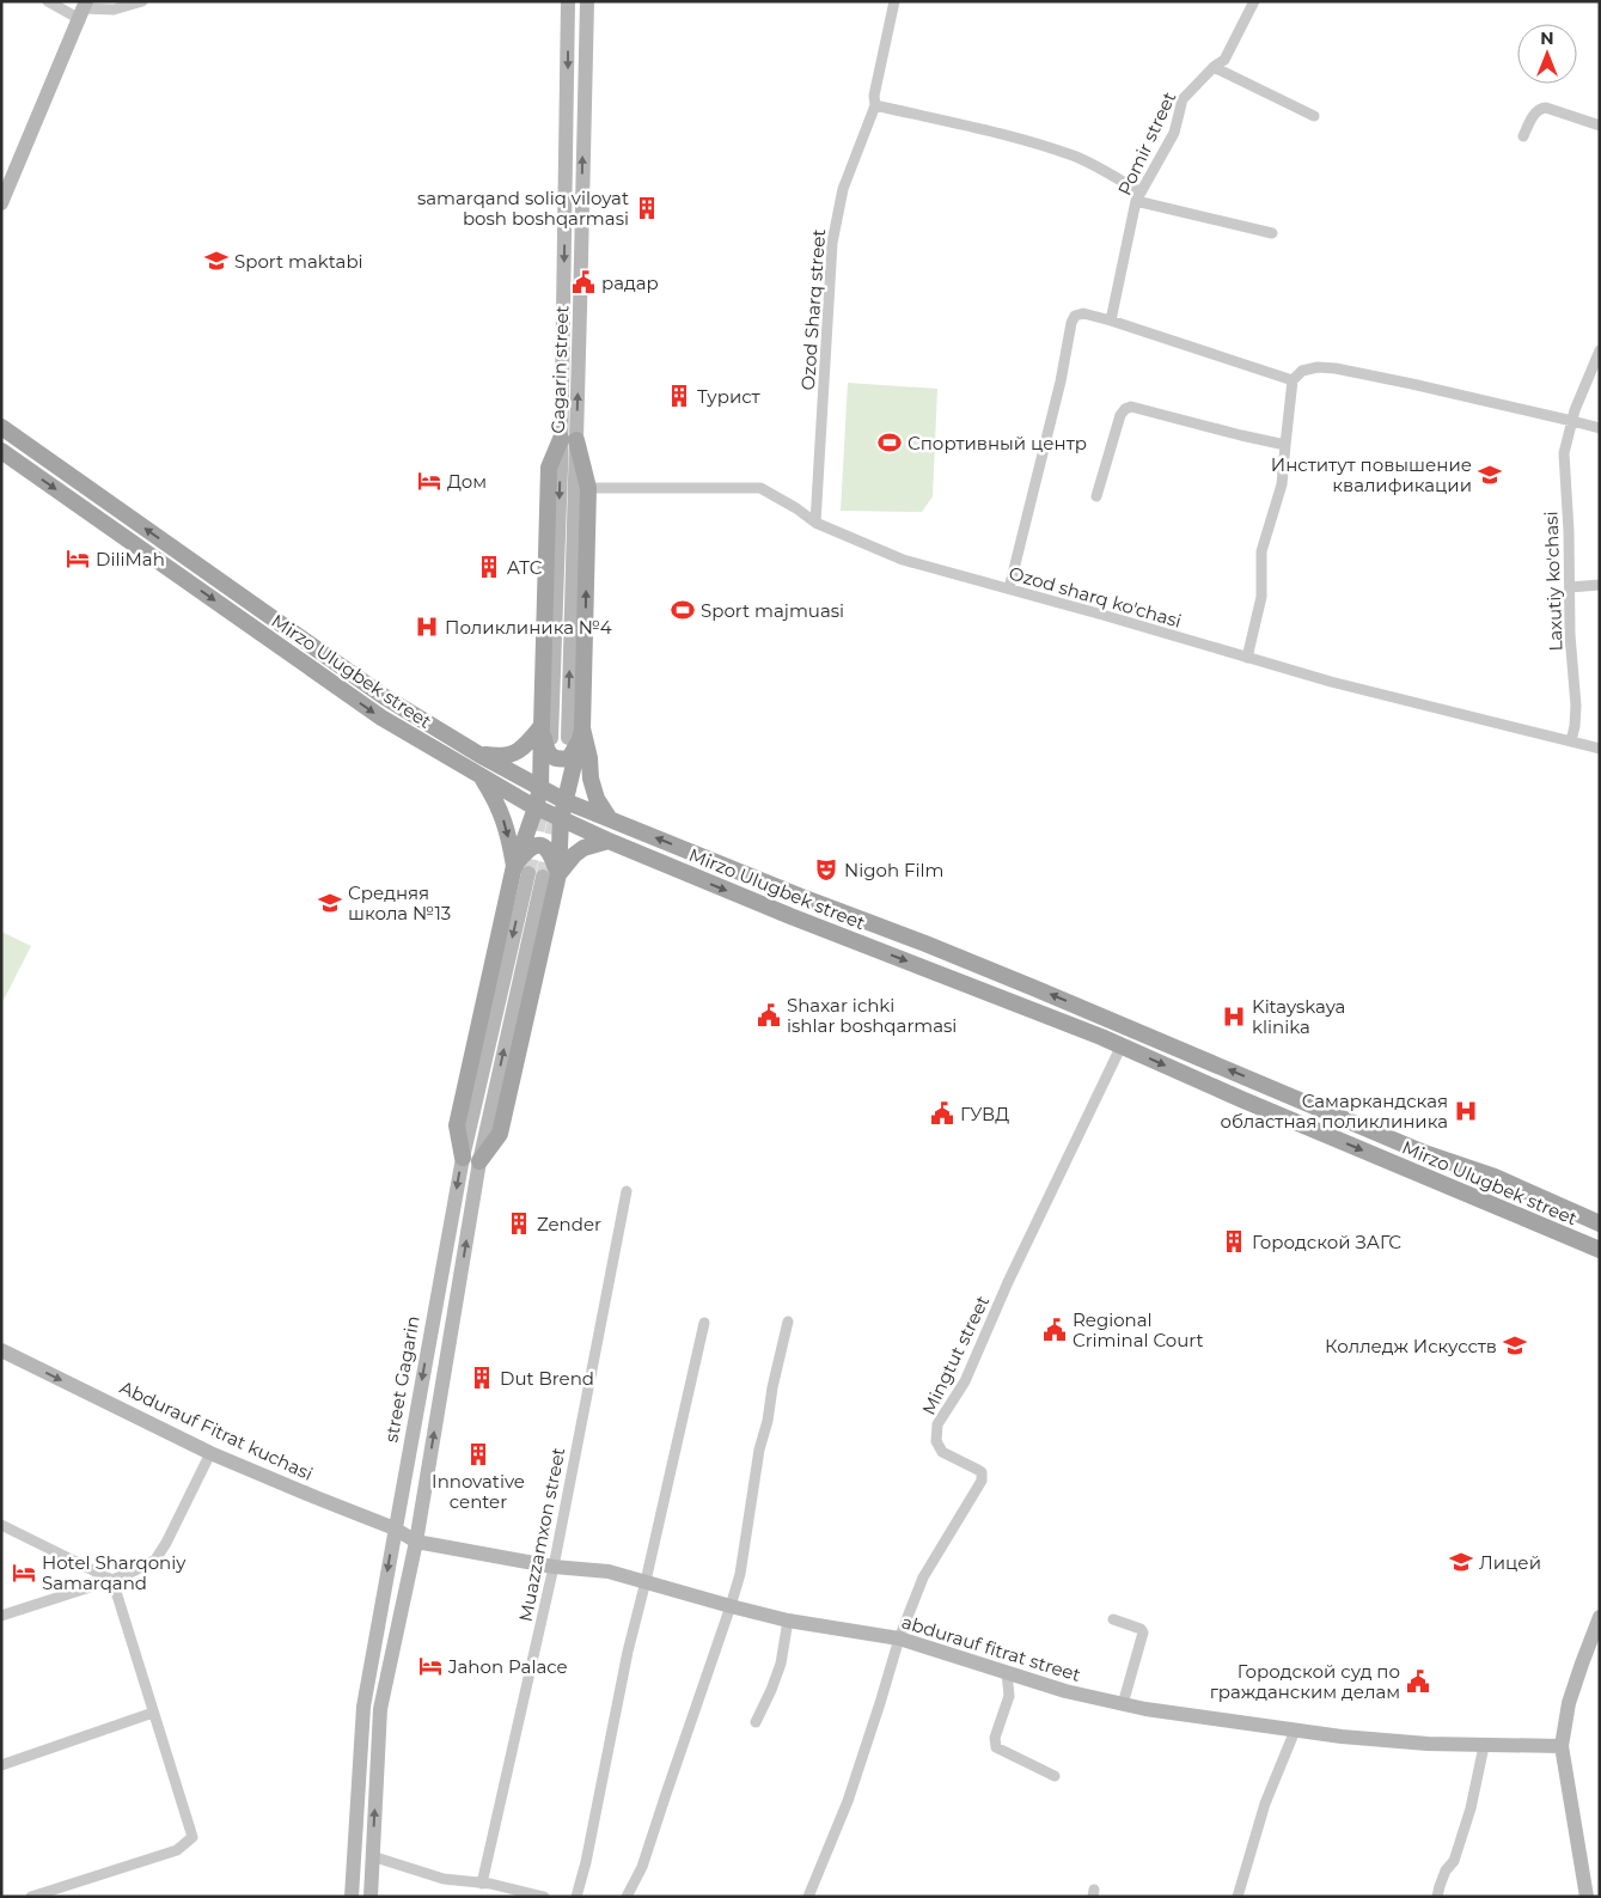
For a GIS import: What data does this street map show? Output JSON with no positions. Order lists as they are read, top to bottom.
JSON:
{
  "streets": {
    "main road": [
      "Gagarin street",
      "Mirzo Ulugbek street",
      "street Gagarin",
      "Abdurauf Fitrat kuchasi",
      "abdurauf fitrat street"
    ],
    "street": [
      "Pomir street",
      "Ozod Sharq street",
      "Laxutiy ko'chasi",
      "Ozod sharq ko'chasi",
      "Mingtut street",
      "Muazzamxon street"
    ]
  },
  "crossings": [
    ["Ozod Sharq street", "Ozod sharq ko'chasi"],
    ["Laxutiy ko'chasi", "Ozod sharq ko'chasi"],
    ["Mirzo Ulugbek street", "Mingtut street"],
    ["Mingtut street", "abdurauf fitrat street"],
    ["street Gagarin", "Abdurauf Fitrat kuchasi"],
    ["Abdurauf Fitrat kuchasi", "abdurauf fitrat street"],
    ["Muazzamxon street", "abdurauf fitrat street"]
  ],
  "one_way": ["Abdurauf Fitrat kuchasi"],
  "places": {
    "building": [
      "samarqand soliq viloyat bosh boshqarmasi",
      "Турист",
      "ATC",
      "Zender",
      "Городской ЗАГС",
      "Dut Brend",
      "Innovative center"
    ],
    "school or university": [
      "Sport maktabi",
      "Институт повышение квалификации",
      "Средняя школа №13",
      "Колледж Искусств",
      "Лицей"
    ],
    "public building": [
      "радар",
      "Shaxar ichki ishlar boshqarmasi",
      "ГУВД",
      "Regional Criminal Court",
      "Городской суд по гражданским делам"
    ],
    "sports": ["Спортивный центр", "Sport majmuasi"],
    "hotel": [
      "Дом",
      "DiliMah",
      "Hotel Sharqoniy Samarqand",
      "Jahon Palace"
    ],
    "hospital": ["Поликлиника №4", "Kitayskaya klinika", "Самаркандская областная поликлиника"],
    "theatre": ["Nigoh Film"]
  },
  "north": "top"
}
